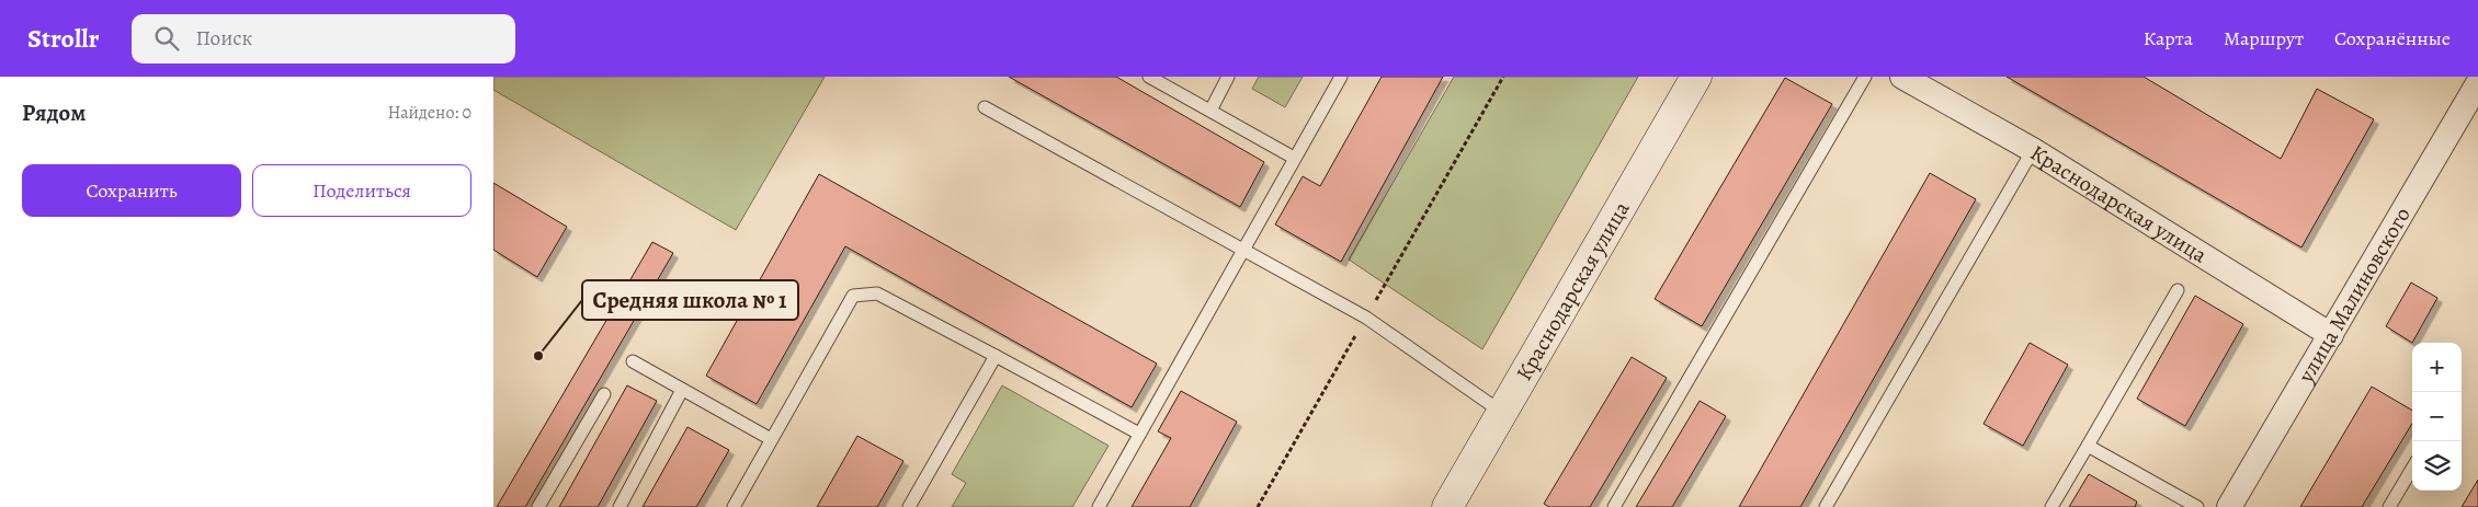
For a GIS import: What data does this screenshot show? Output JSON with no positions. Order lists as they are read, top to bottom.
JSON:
{
  "streets": {
    "main road": ["Краснодарская улица"],
    "street": ["улица Малиновского"]
  },
  "crossings": [
    ["Краснодарская улица", "улица Малиновского"]
  ],
  "places": ["Средняя школа № 1"],
  "page": {
    "header": "Strollr",
    "search": "Поиск",
    "nav": ["Карта", "Маршрут", "Сохранённые"],
    "heading": ["Рядом", "Найдено: 0"],
    "buttons": ["Сохранить", "Поделиться"],
    "map_buttons": ["+", "−"]
  }
}
